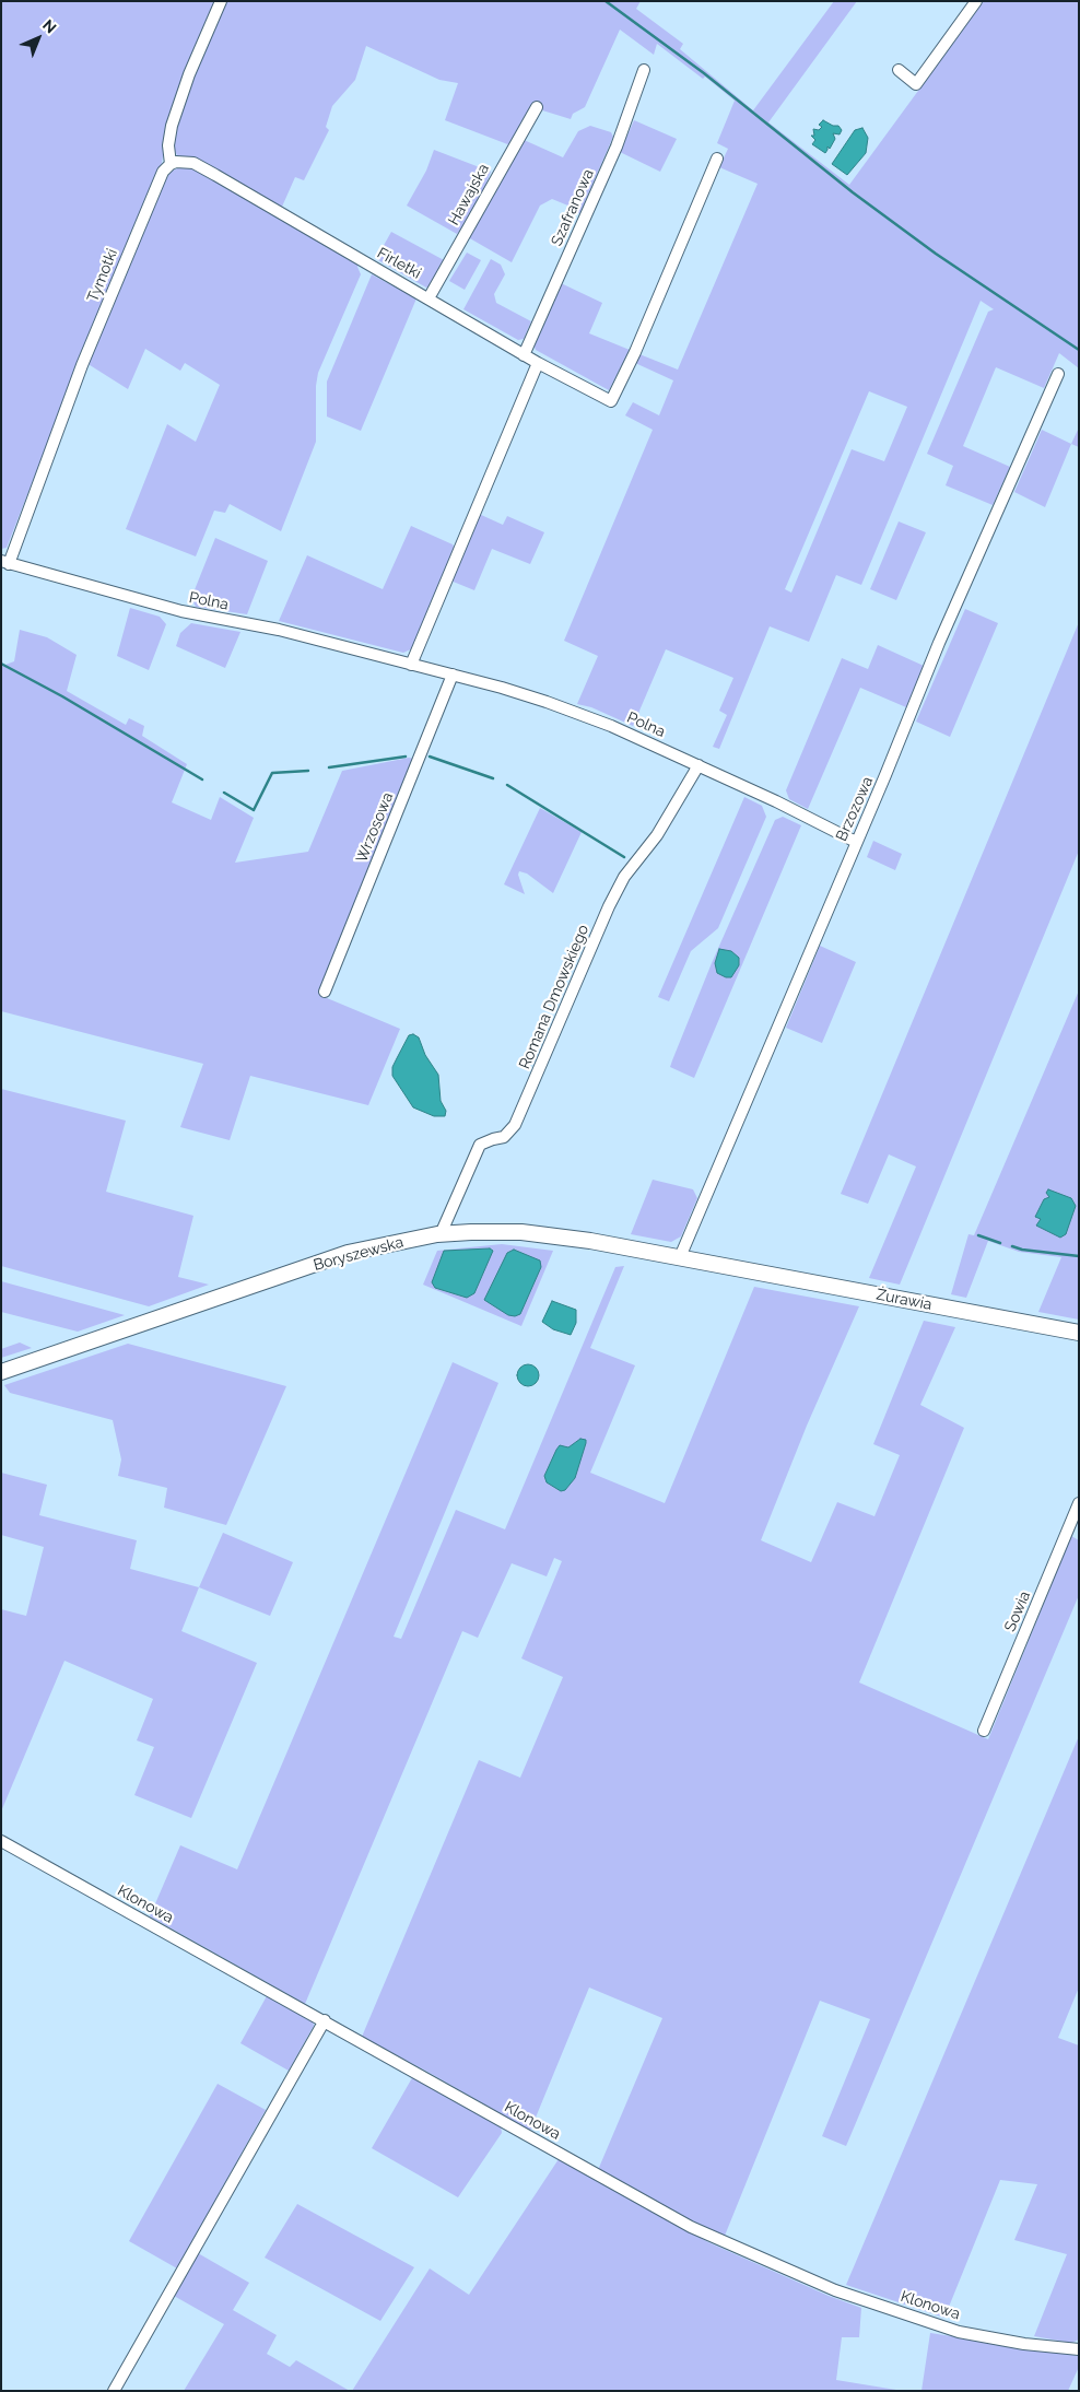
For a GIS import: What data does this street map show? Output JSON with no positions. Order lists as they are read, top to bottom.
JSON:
{
  "streets": {
    "main road": ["Boryszewska", "Żurawia"],
    "street": [
      "Hawajska",
      "Szafranowa",
      "Firletki",
      "Tymotki",
      "Polna",
      "Brzozowa",
      "Wrzosowa",
      "Romana Dmowskiego",
      "Sowia",
      "Klonowa"
    ]
  },
  "crossings": [
    ["Hawajska", "Firletki"],
    ["Szafranowa", "Firletki"],
    ["Firletki", "Tymotki"],
    ["Tymotki", "Polna"],
    ["Polna", "Brzozowa"],
    ["Polna", "Wrzosowa"],
    ["Polna", "Romana Dmowskiego"],
    ["Brzozowa", "Boryszewska"],
    ["Romana Dmowskiego", "Boryszewska"],
    ["Boryszewska", "Żurawia"]
  ],
  "north": "top right"
}
